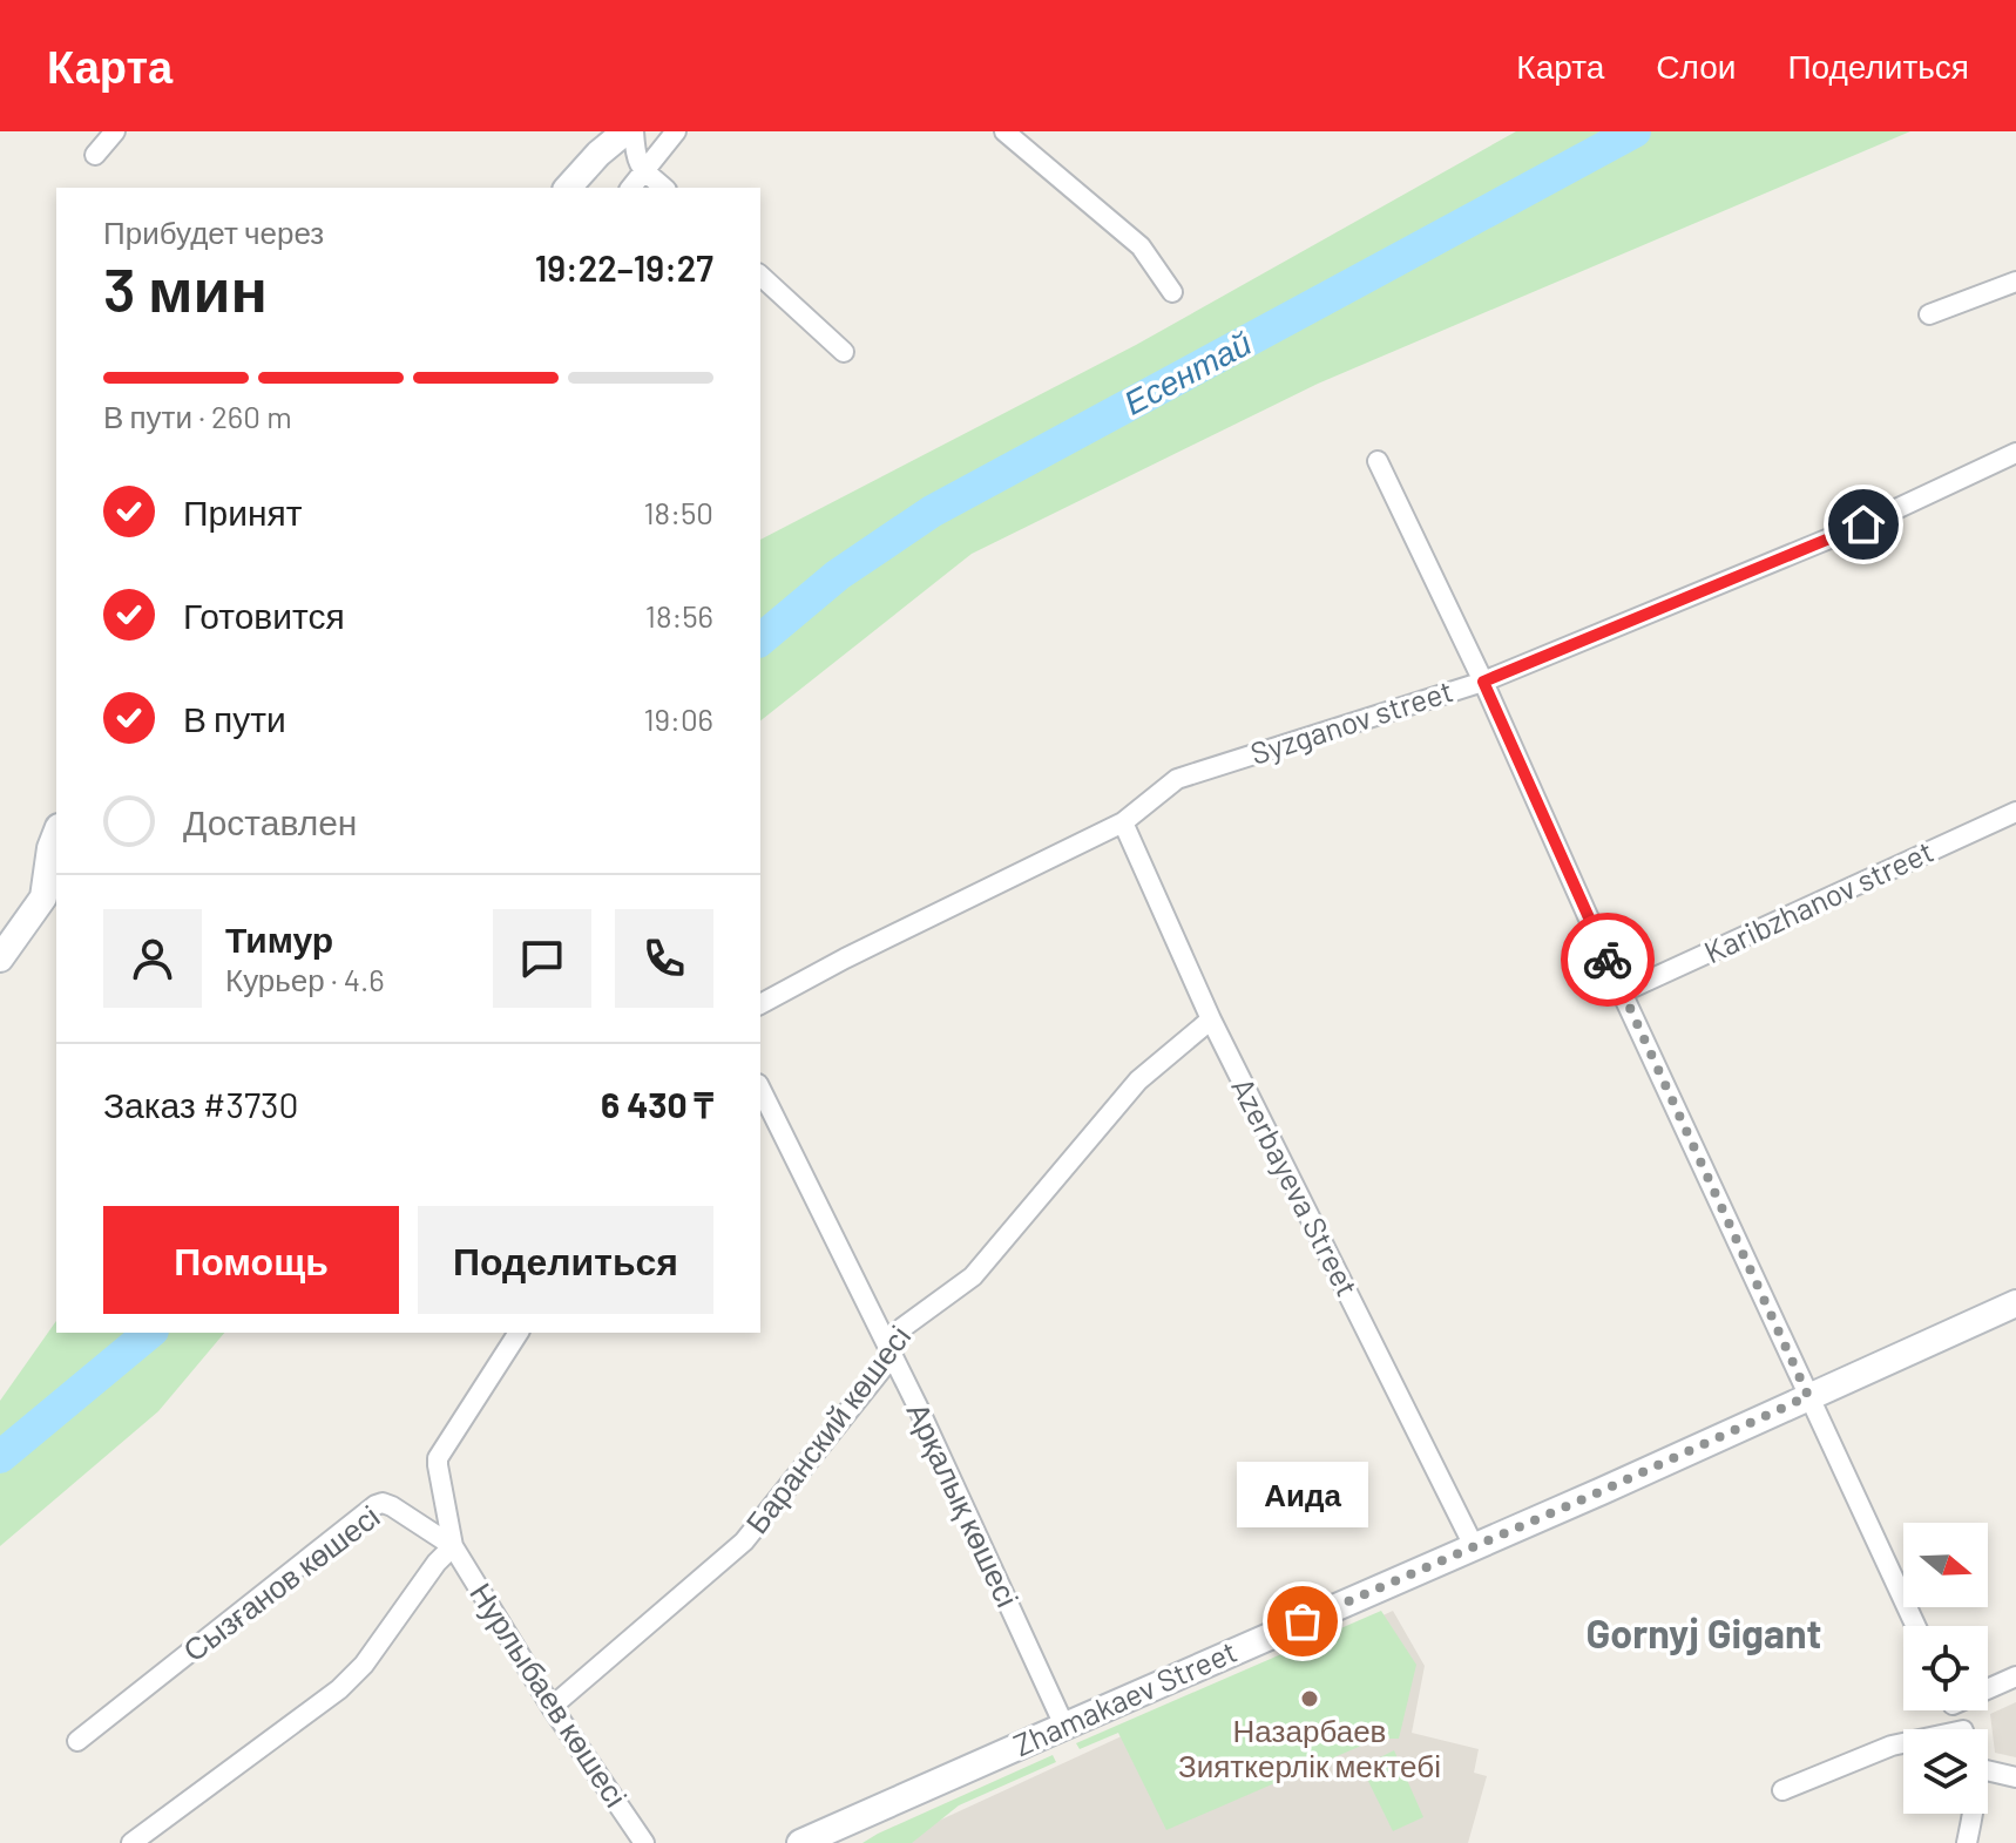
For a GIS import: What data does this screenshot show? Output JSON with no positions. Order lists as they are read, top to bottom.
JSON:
{
  "streets": {
    "street": [
      "Syzganov street",
      "Karibzhanov street",
      "Azerbayeva Street",
      "Баранский көшесі",
      "Арқалық көшесі",
      "Сызғанов көшесі",
      "Нурлыбаев көшесі",
      "Zhamakaev Street"
    ]
  },
  "crossings": [
    ["Syzganov street", "Azerbayeva Street"],
    ["Azerbayeva Street", "Баранский көшесі"],
    ["Azerbayeva Street", "Zhamakaev Street"],
    ["Баранский көшесі", "Арқалық көшесі"],
    ["Баранский көшесі", "Нурлыбаев көшесі"],
    ["Арқалық көшесі", "Zhamakaev Street"],
    ["Сызғанов көшесі", "Нурлыбаев көшесі"]
  ],
  "districts": ["Gornyj Gigant"],
  "water": ["Есентай"],
  "places": ["Аида", "Назарбаев Зияткерлік мектебі"],
  "north": "right",
  "page": {
    "header": "Карта",
    "nav": ["Карта", "Слои", "Поделиться"],
    "heading": ["3 мин", "Прибудет через", "19:22–19:27"],
    "panel": [
      "Тимур",
      "Курьер · 4.6",
      "Заказ #3730",
      "6 430 ₸"
    ],
    "bar": "В пути · 260 m",
    "list": [
      ["Принят", "18:50"],
      ["Готовится", "18:56"],
      ["В пути", "19:06"],
      "Доставлен"
    ],
    "buttons": ["Помощь", "Поделиться"],
    "bubble": "Аида"
  }
}
